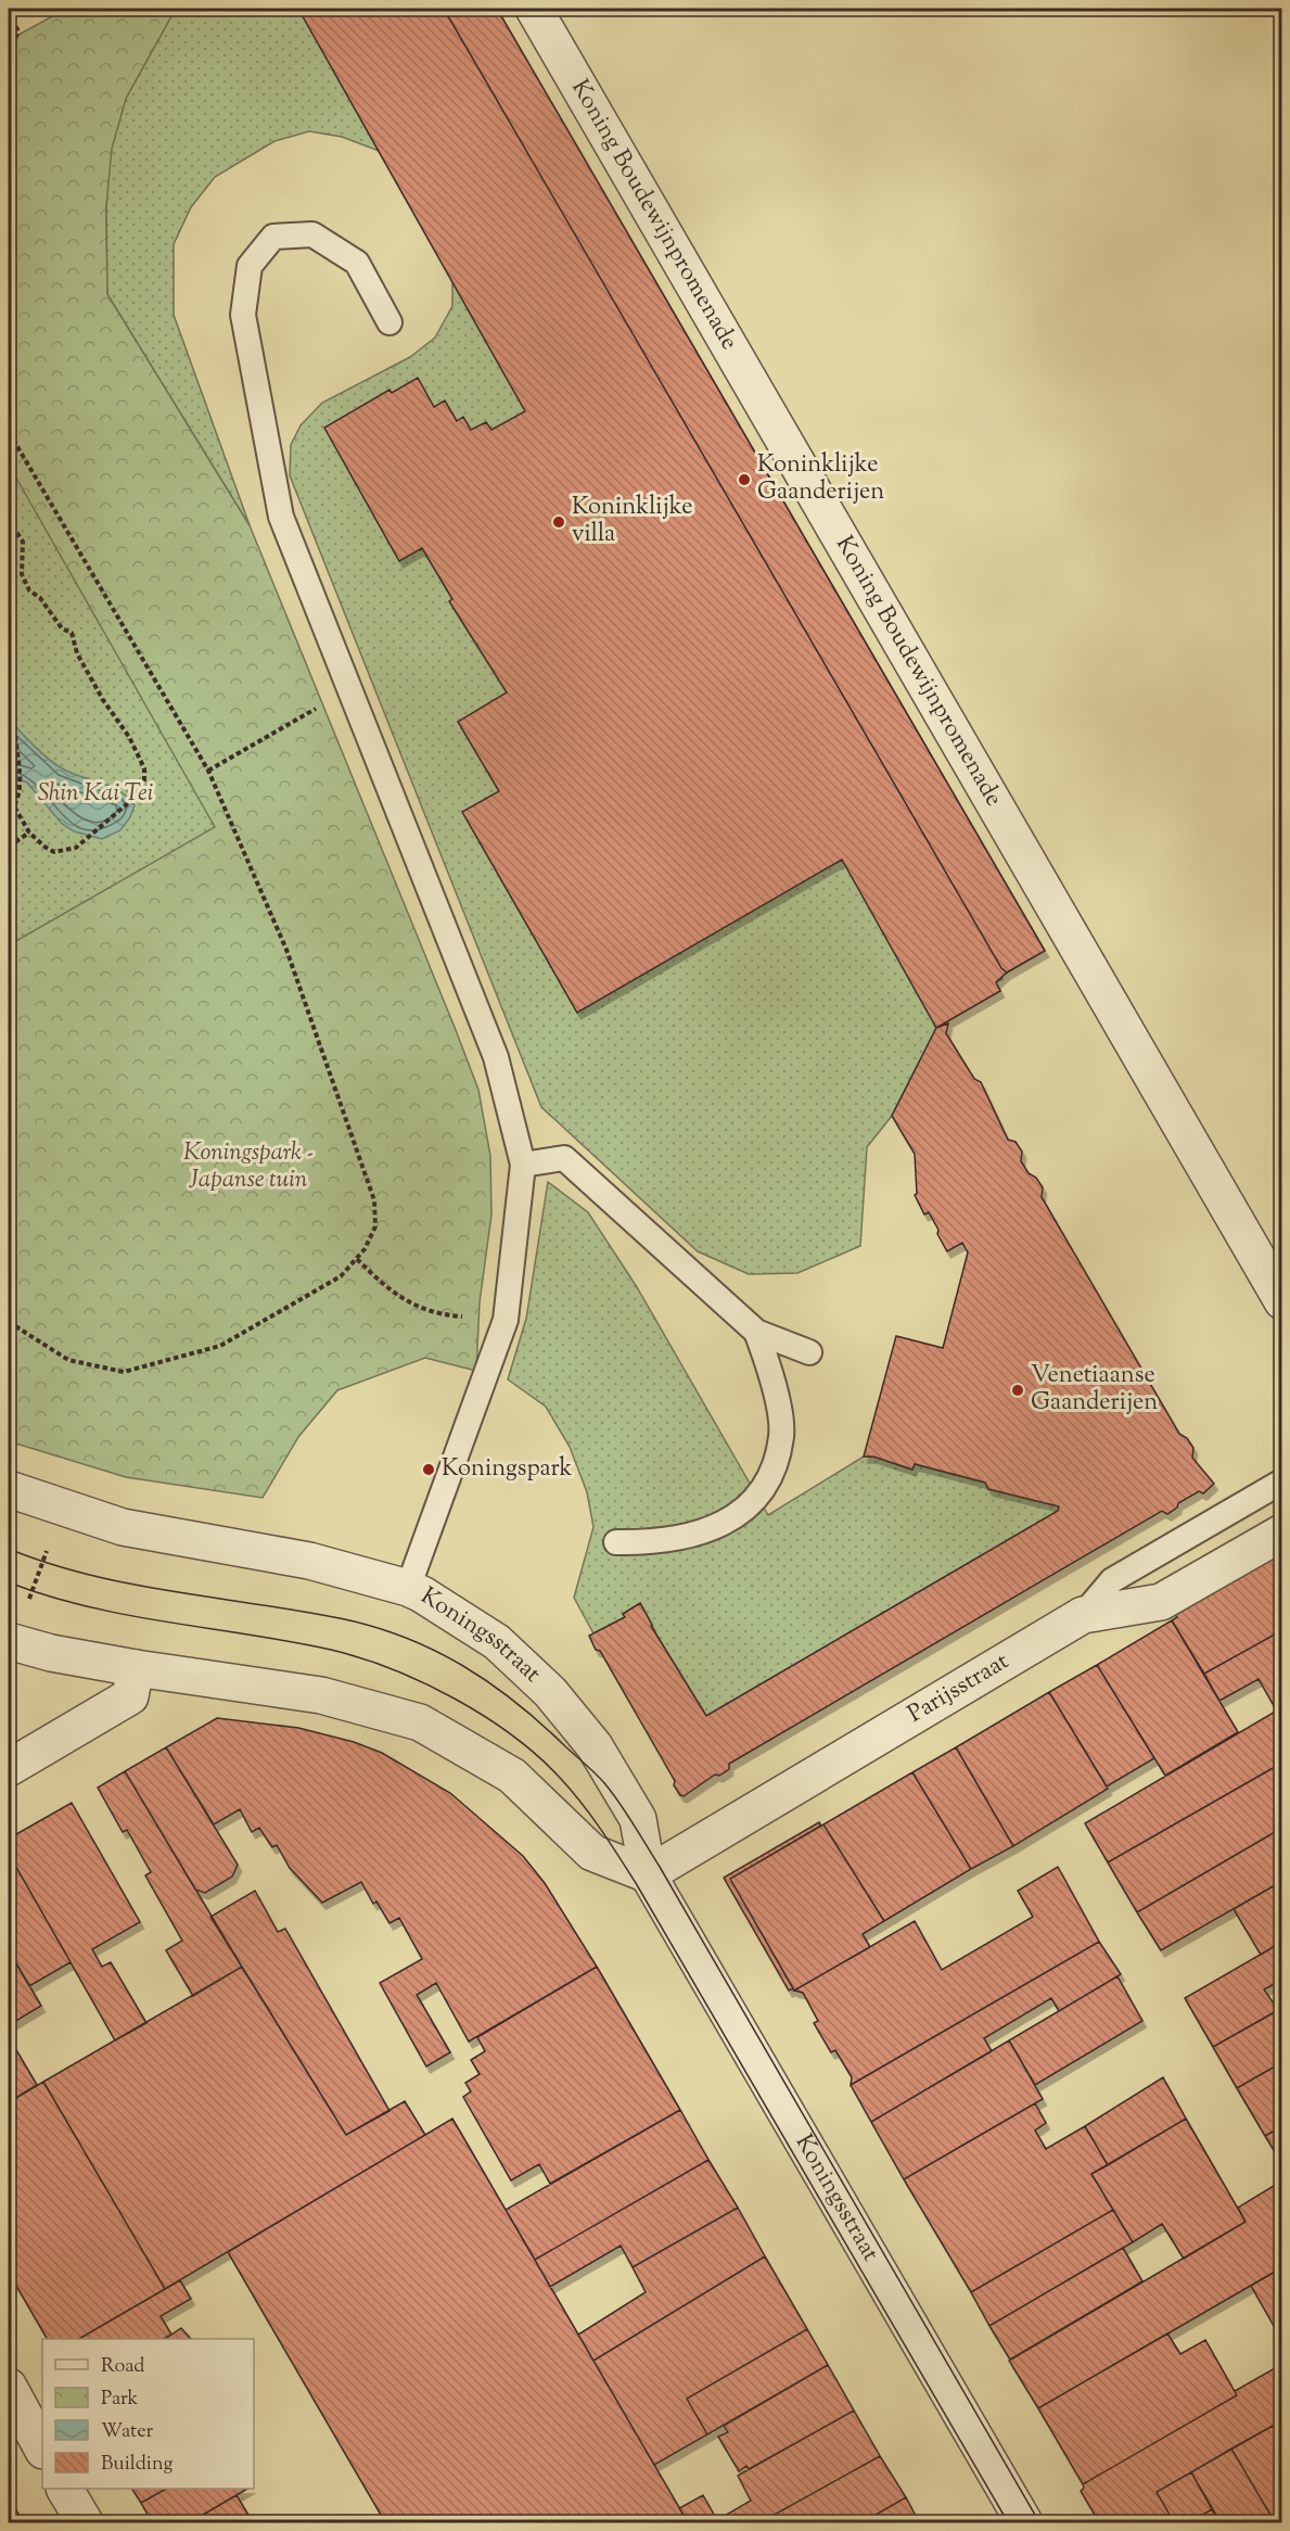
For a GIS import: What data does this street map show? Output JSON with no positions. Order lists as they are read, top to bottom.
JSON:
{
  "streets": {
    "street": ["Koning Boudewijnpromenade", "Koningsstraat", "Parijsstraat"]
  },
  "crossings": [
    ["Koningsstraat", "Parijsstraat"]
  ],
  "parks": ["Shin Kai Tei", "Koningspark - Japanse tuin"],
  "places": [
    "Koninklijke Gaanderijen",
    "Koninklijke villa",
    "Venetiaanse Gaanderijen",
    "Koningspark"
  ],
  "legend": [
    "Road",
    "Park",
    "Water",
    "Building"
  ]
}
